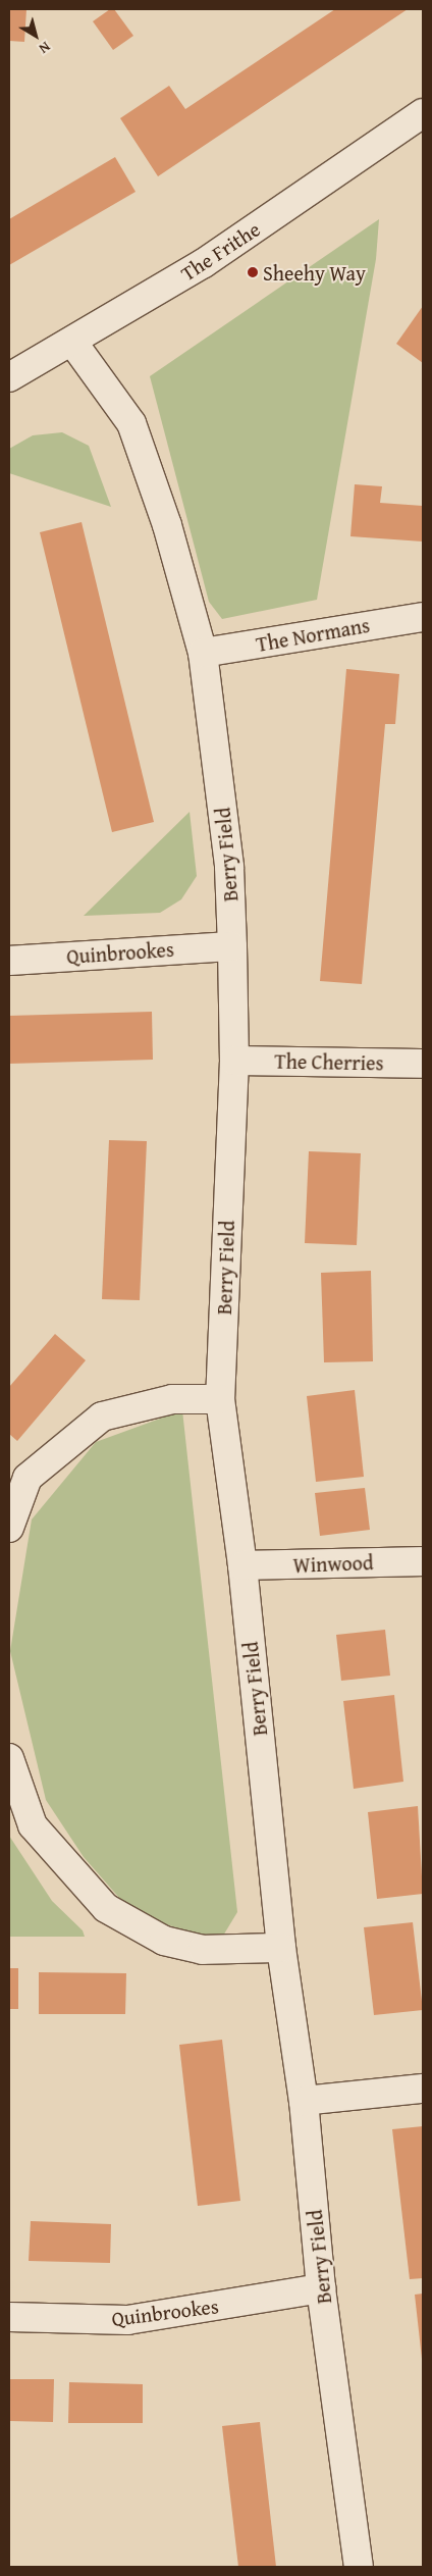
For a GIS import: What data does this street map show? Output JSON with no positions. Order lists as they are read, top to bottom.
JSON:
{
  "streets": {
    "street": [
      "The Frithe",
      "The Normans",
      "Berry Field",
      "Quinbrookes",
      "The Cherries",
      "Winwood"
    ]
  },
  "crossings": [
    ["The Frithe", "Berry Field"],
    ["The Normans", "Berry Field"],
    ["Berry Field", "Quinbrookes"],
    ["Berry Field", "The Cherries"],
    ["Berry Field", "Winwood"]
  ],
  "places": ["Sheehy Way"],
  "north": "bottom right"
}
